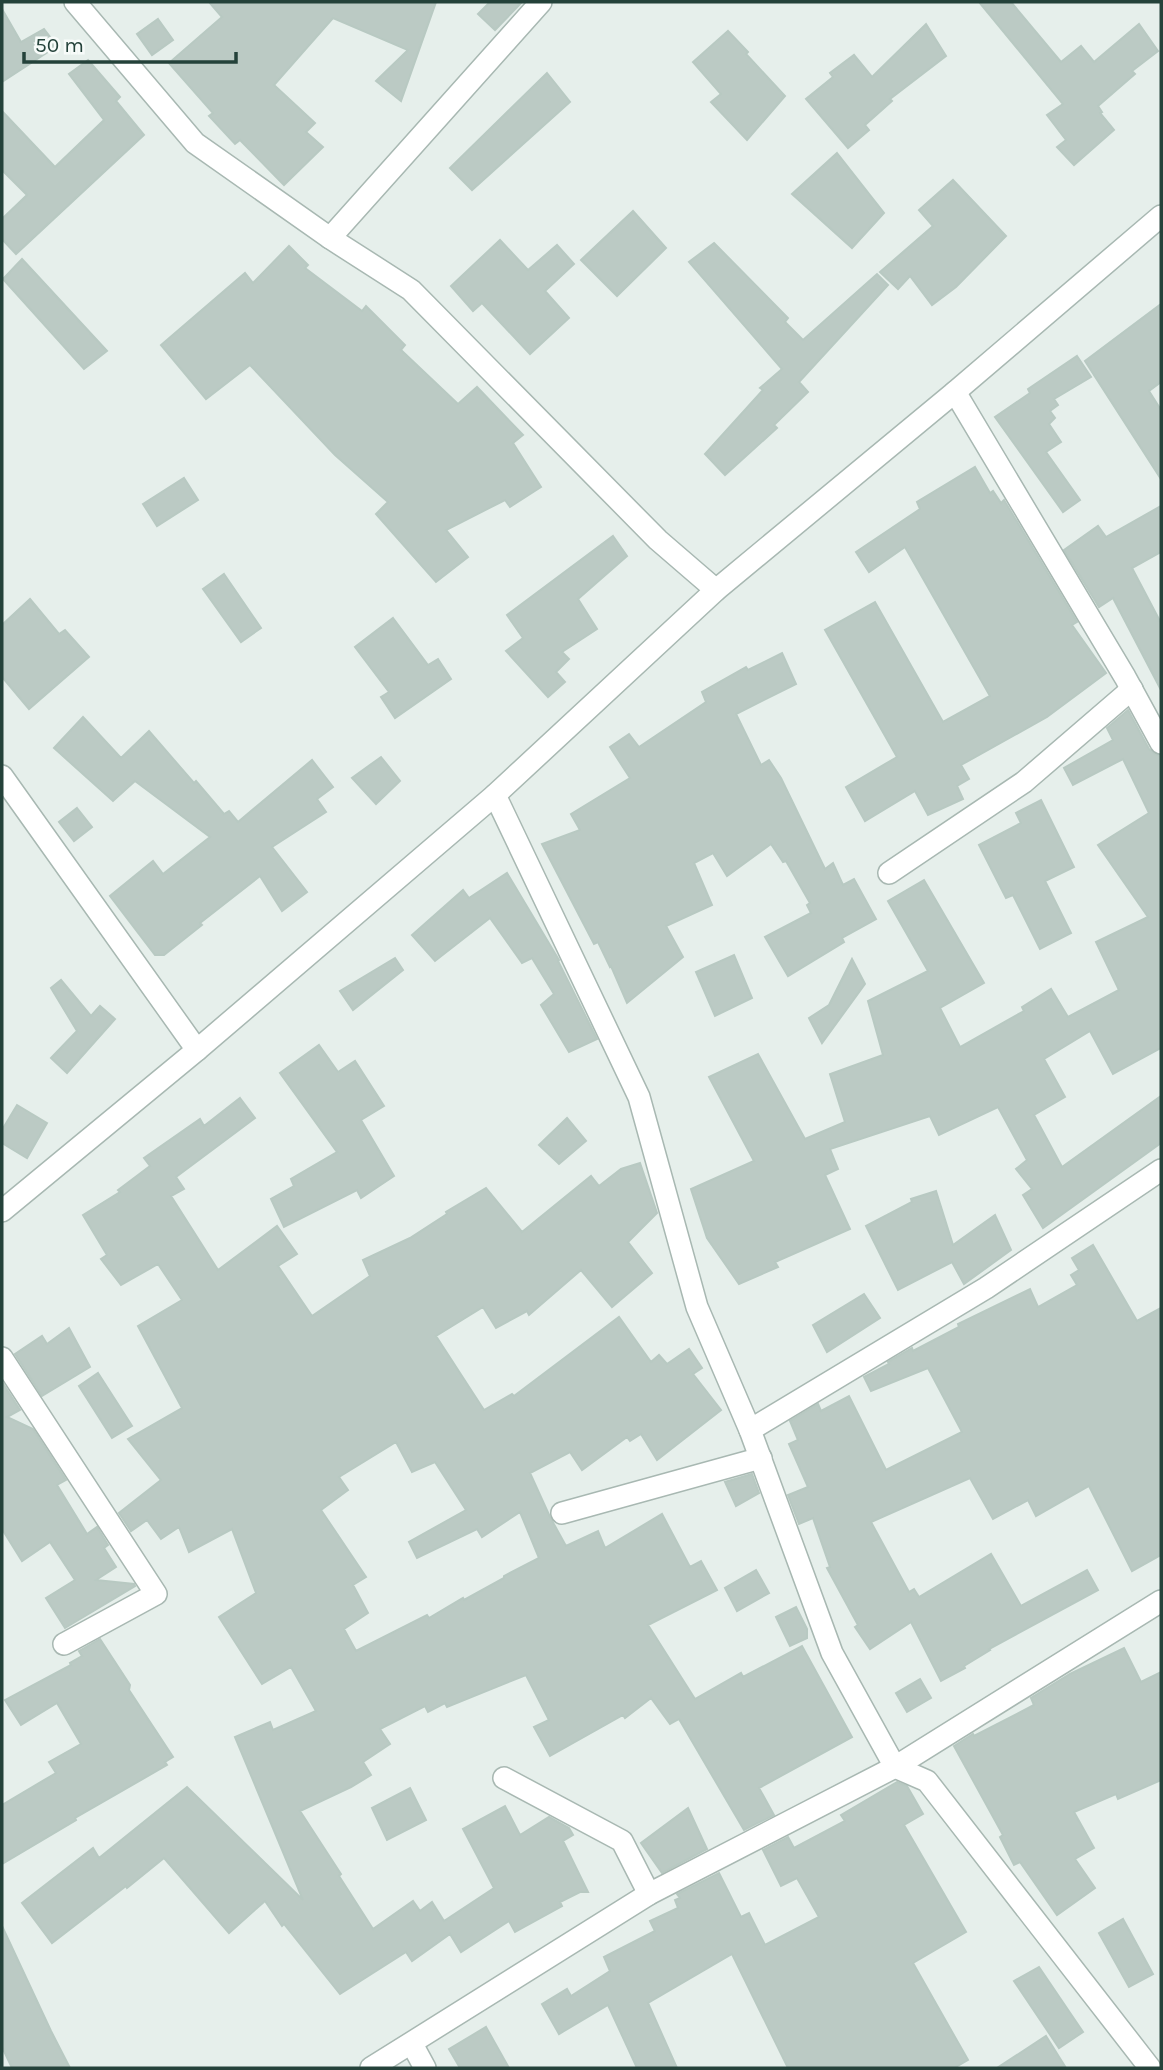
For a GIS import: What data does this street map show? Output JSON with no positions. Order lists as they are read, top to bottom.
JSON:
{
  "scale_bar": "50 m"
}
